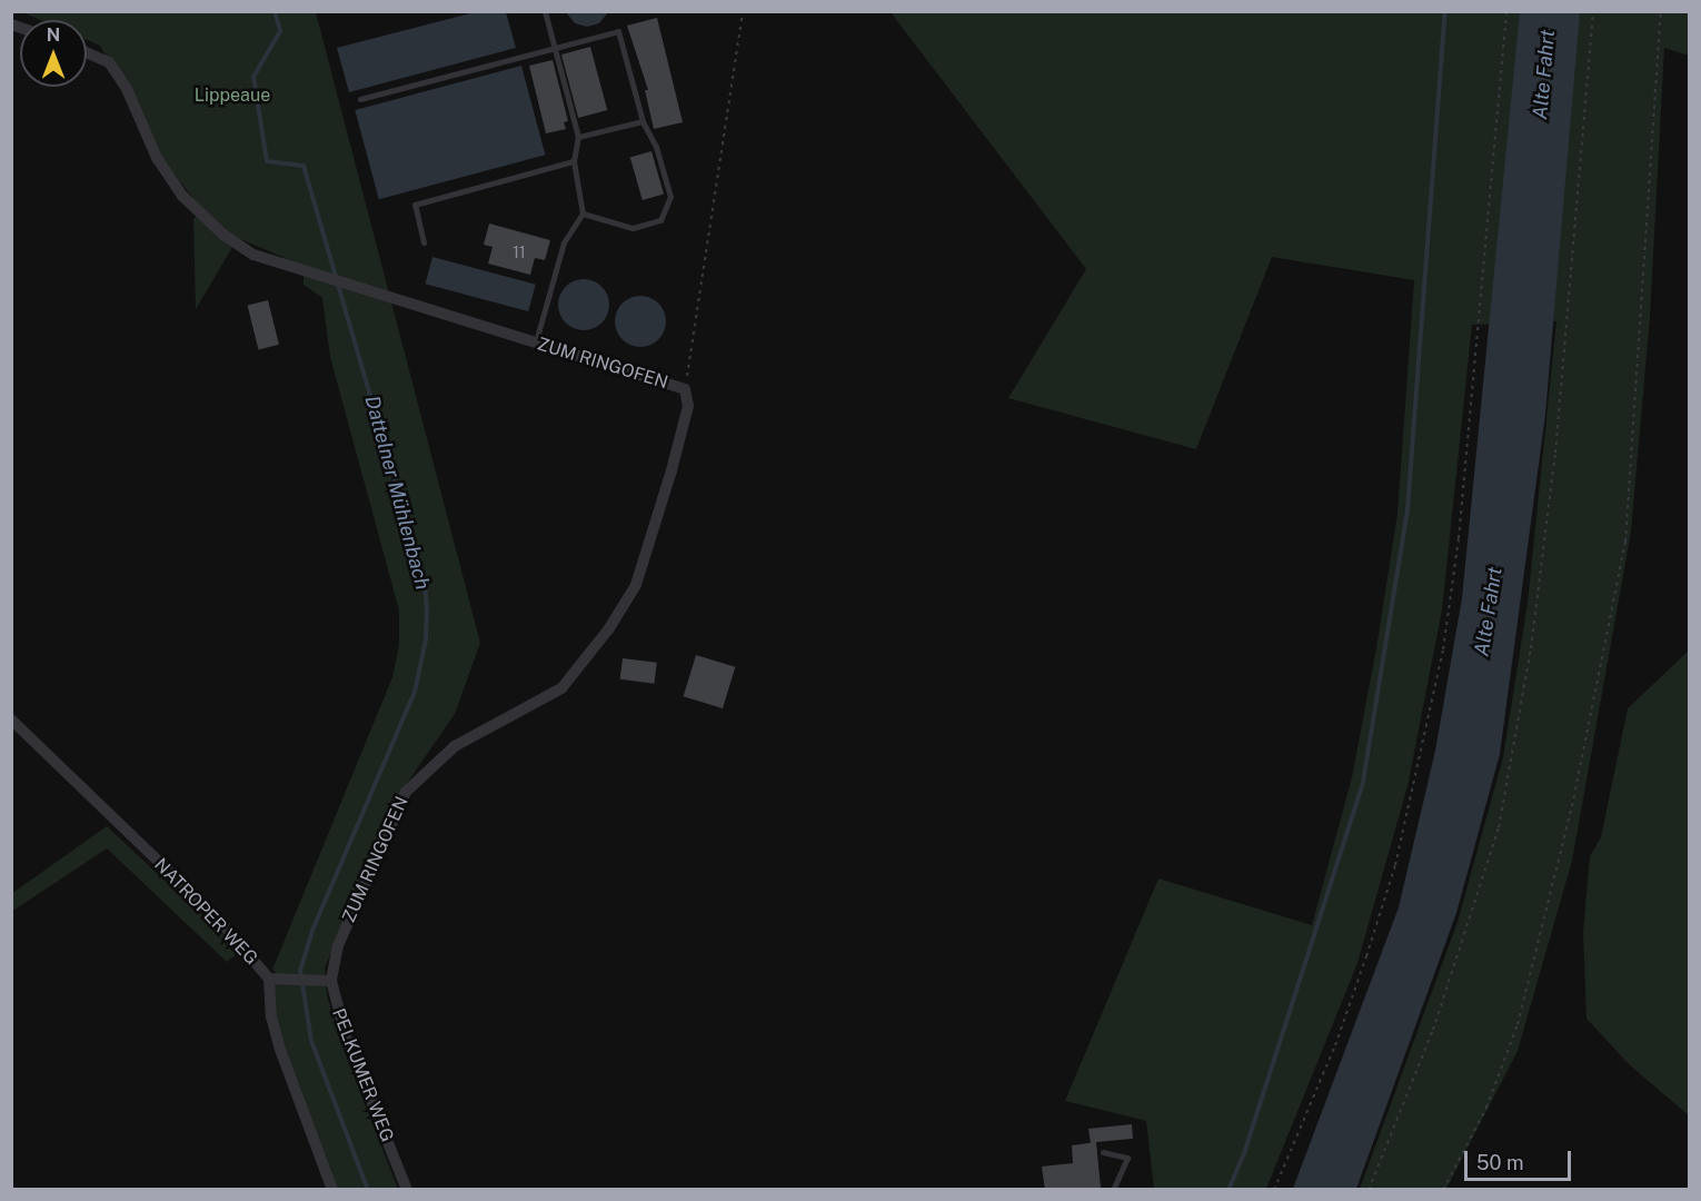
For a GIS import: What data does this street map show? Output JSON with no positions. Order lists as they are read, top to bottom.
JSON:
{
  "streets": {
    "street": ["ZUM RINGOFEN", "NATROPER WEG", "PELKUMER WEG"]
  },
  "crossings": [
    ["ZUM RINGOFEN", "PELKUMER WEG"]
  ],
  "water": ["Alte Fahrt", "Dattelner Mühlenbach"],
  "parks": ["Lippeaue"],
  "house_numbers": ["11"],
  "scale_bar": "50 m",
  "north": "top"
}
